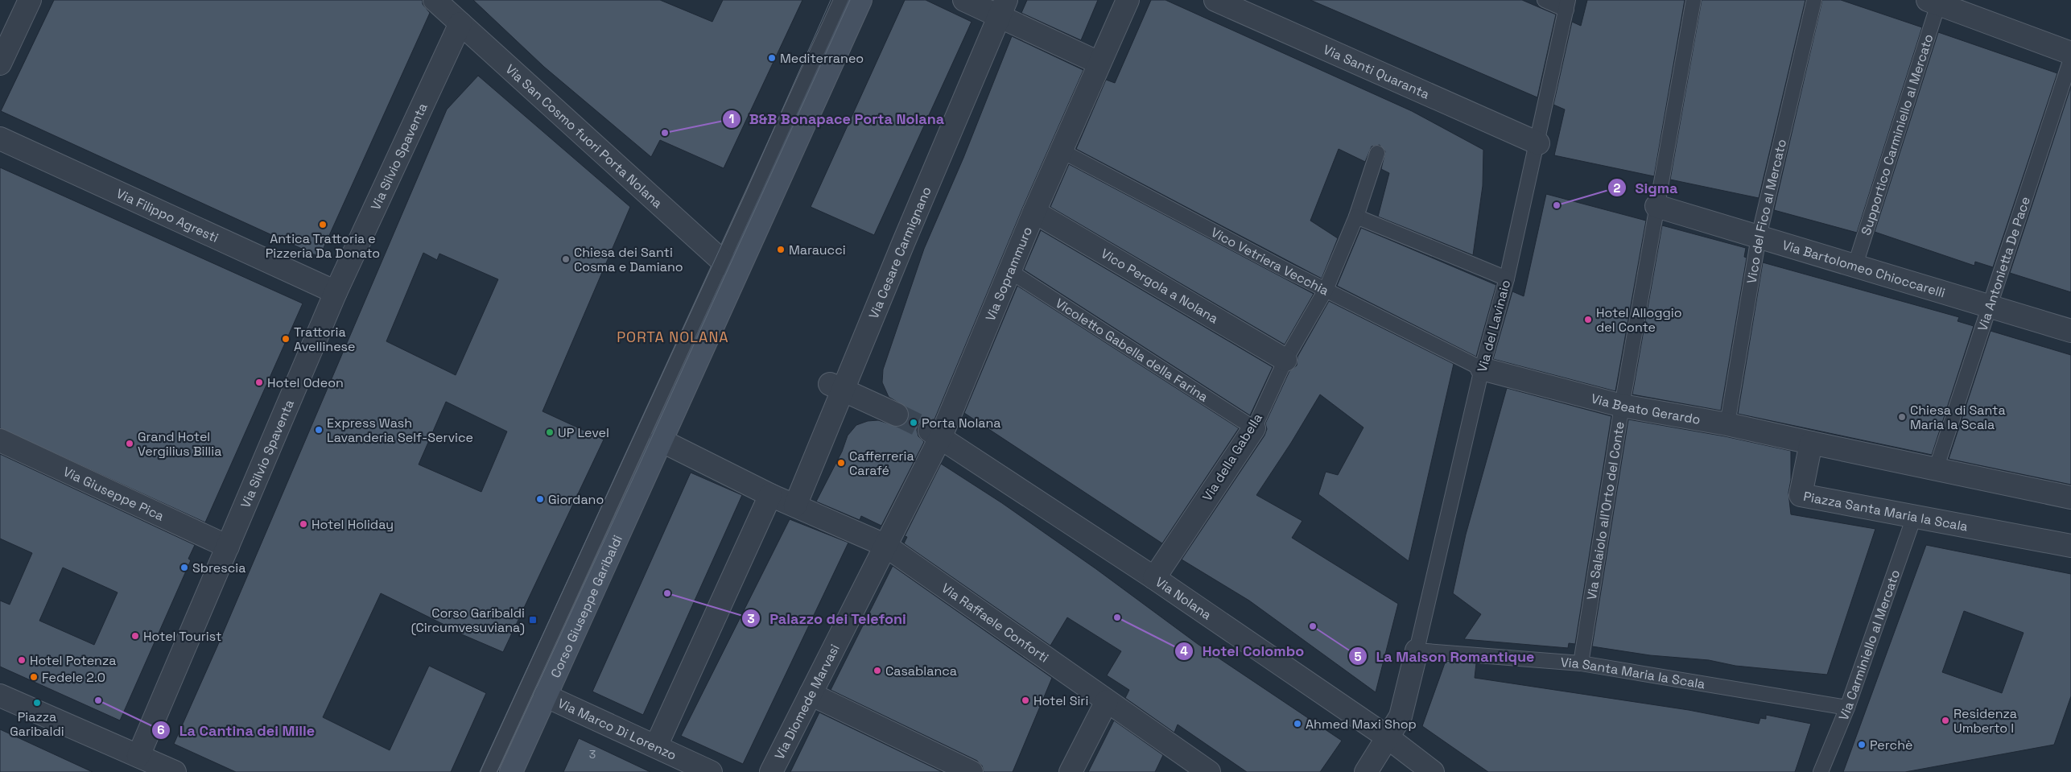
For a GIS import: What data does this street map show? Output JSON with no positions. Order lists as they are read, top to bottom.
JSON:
{
  "streets": {
    "main road": ["Corso Giuseppe Garibaldi"],
    "street": [
      "Via Santi Quaranta",
      "Via San Cosmo fuori Porta Nolana",
      "Via Silvio Spaventa",
      "Via Filippo Agresti",
      "Via Cesare Carmignano",
      "Via Bartolomeo Chioccarelli",
      "Via Soprammuro",
      "Vico Pergola a Nolana",
      "Via Beato Gerardo",
      "Via della Gabella",
      "Via Giuseppe Pica",
      "Piazza Santa Maria la Scala",
      "Via Nolana",
      "Via Raffaele Conforti",
      "Via Diomede Marvasi",
      "Via Marco Di Lorenzo"
    ],
    "lane": [
      "Supportico Carminiello al Mercato",
      "Vico del Fico al Mercato",
      "Vico Vetriera Vecchia",
      "Via Antonietta De Pace",
      "Via del Lavinaio",
      "Vicoletto Gabella della Farina",
      "Via Salaiolo all'Orto del Conte",
      "Via Carminiello al Mercato",
      "Via Santa Maria la Scala"
    ]
  },
  "crossings": [
    ["Via Santi Quaranta", "Via del Lavinaio"],
    ["Supportico Carminiello al Mercato", "Via Bartolomeo Chioccarelli"],
    ["Via San Cosmo fuori Porta Nolana", "Via Silvio Spaventa"],
    ["Via San Cosmo fuori Porta Nolana", "Corso Giuseppe Garibaldi"],
    ["Via Silvio Spaventa", "Via Filippo Agresti"],
    ["Via Silvio Spaventa", "Via Giuseppe Pica"],
    ["Vico del Fico al Mercato", "Via Bartolomeo Chioccarelli"],
    ["Vico del Fico al Mercato", "Via Beato Gerardo"],
    ["Via Cesare Carmignano", "Via Raffaele Conforti"],
    ["Vico Vetriera Vecchia", "Via Soprammuro"],
    ["Vico Vetriera Vecchia", "Via del Lavinaio"],
    ["Vico Vetriera Vecchia", "Via Beato Gerardo"],
    ["Vico Vetriera Vecchia", "Via della Gabella"],
    ["Via Antonietta De Pace", "Via Bartolomeo Chioccarelli"],
    ["Via Bartolomeo Chioccarelli", "Via Salaiolo all'Orto del Conte"],
    ["Via Soprammuro", "Vico Pergola a Nolana"],
    ["Via Soprammuro", "Vicoletto Gabella della Farina"],
    ["Via Soprammuro", "Via Nolana"],
    ["Via Soprammuro", "Via Raffaele Conforti"],
    ["Via Soprammuro", "Via Diomede Marvasi"],
    ["Vico Pergola a Nolana", "Via della Gabella"],
    ["Via del Lavinaio", "Via Beato Gerardo"],
    ["Via del Lavinaio", "Via Santa Maria la Scala"],
    ["Vicoletto Gabella della Farina", "Via della Gabella"],
    ["Via Beato Gerardo", "Via Salaiolo all'Orto del Conte"],
    ["Via Beato Gerardo", "Piazza Santa Maria la Scala"],
    ["Via della Gabella", "Via Nolana"],
    ["Via Salaiolo all'Orto del Conte", "Via Santa Maria la Scala"],
    ["Piazza Santa Maria la Scala", "Via Carminiello al Mercato"],
    ["Corso Giuseppe Garibaldi", "Via Raffaele Conforti"],
    ["Corso Giuseppe Garibaldi", "Via Marco Di Lorenzo"],
    ["Via Raffaele Conforti", "Via Diomede Marvasi"],
    ["Via Carminiello al Mercato", "Via Santa Maria la Scala"]
  ],
  "districts": ["PORTA NOLANA"],
  "places": {
    "other": [
      "Mediterraneo",
      "B&B Bonapace Porta Nolana",
      "Sigma",
      "Antica Trattoria e Pizzeria Da Donato",
      "Maraucci",
      "Chiesa dei Santi Cosma e Damiano",
      "Hotel Alloggio del Conte",
      "Trattoria Avellinese",
      "Hotel Odeon",
      "Chiesa di Santa Maria la Scala",
      "Porta Nolana",
      "Express Wash Lavanderia Self-Service",
      "UP Level",
      "Grand Hotel Vergilius Billia",
      "Cafferreria Carafé",
      "Giordano",
      "Hotel Holiday",
      "Sbrescia",
      "Palazzo dei Telefoni",
      "Hotel Colombo",
      "La Maison Romantique",
      "Hotel Tourist",
      "Hotel Potenza",
      "Casablanca",
      "Fedele 2.0",
      "La Cantina dei Mille",
      "Hotel Siri",
      "Piazza Garibaldi",
      "Residenza Umberto I",
      "Ahmed Maxi Shop",
      "Perchè"
    ],
    "transit": ["Corso Garibaldi (Circumvesuviana)"]
  },
  "house_numbers": ["3"]
}
